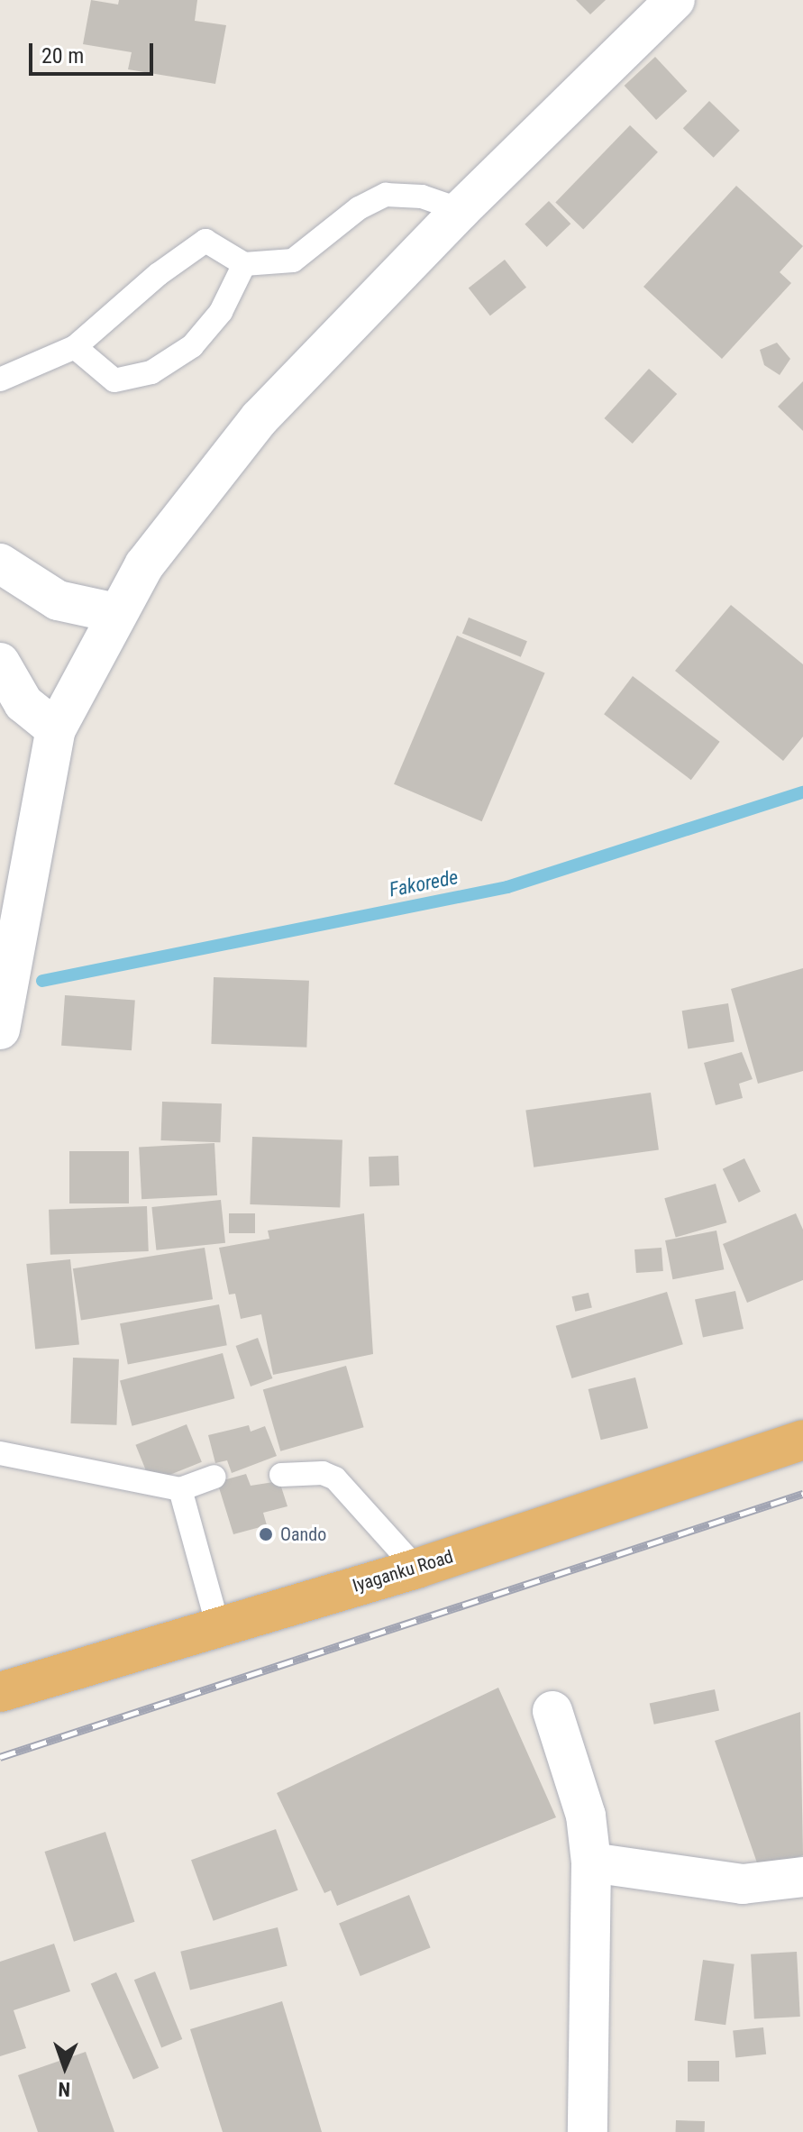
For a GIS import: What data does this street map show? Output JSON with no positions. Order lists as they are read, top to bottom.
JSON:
{
  "streets": {
    "highway": ["Iyaganku Road"]
  },
  "water": ["Fakorede"],
  "places": ["Oando"],
  "scale_bar": "20 m",
  "north": "bottom"
}
